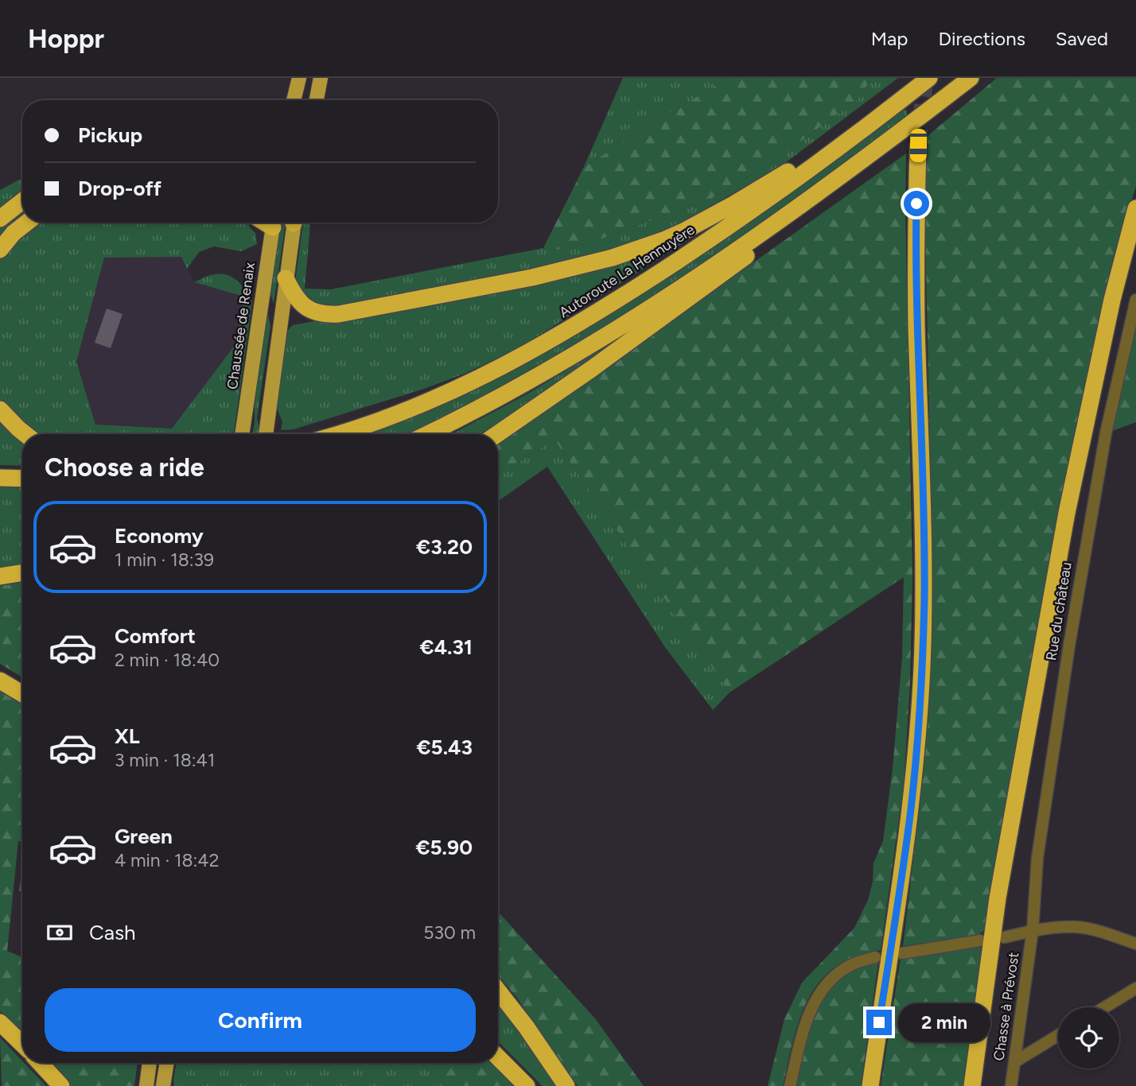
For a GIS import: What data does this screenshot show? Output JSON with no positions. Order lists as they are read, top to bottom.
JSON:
{
  "streets": {
    "highway": ["Autoroute La Hennuyère"],
    "main road": ["Chaussée de Renaix"],
    "street": ["Rue du château", "Chasse à Prévost"]
  },
  "crossings": [
    ["Rue du château", "Chasse à Prévost"]
  ],
  "page": {
    "header": "Hoppr",
    "nav": ["Map", "Directions", "Saved"],
    "banner": ["Pickup", "Drop-off"],
    "heading": "Choose a ride",
    "list": [
      {
        "name": "Economy",
        "note": "1 min · 18:39",
        "value": "€3.20"
      },
      {
        "name": "Comfort",
        "note": "2 min · 18:40",
        "value": "€4.31"
      },
      {
        "name": "XL",
        "note": "3 min · 18:41",
        "value": "€5.43"
      },
      {
        "name": "Green",
        "note": "4 min · 18:42",
        "value": "€5.90"
      }
    ],
    "pay": ["Cash", "530 m"],
    "buttons": "Confirm",
    "bubble": "2 min"
  }
}
